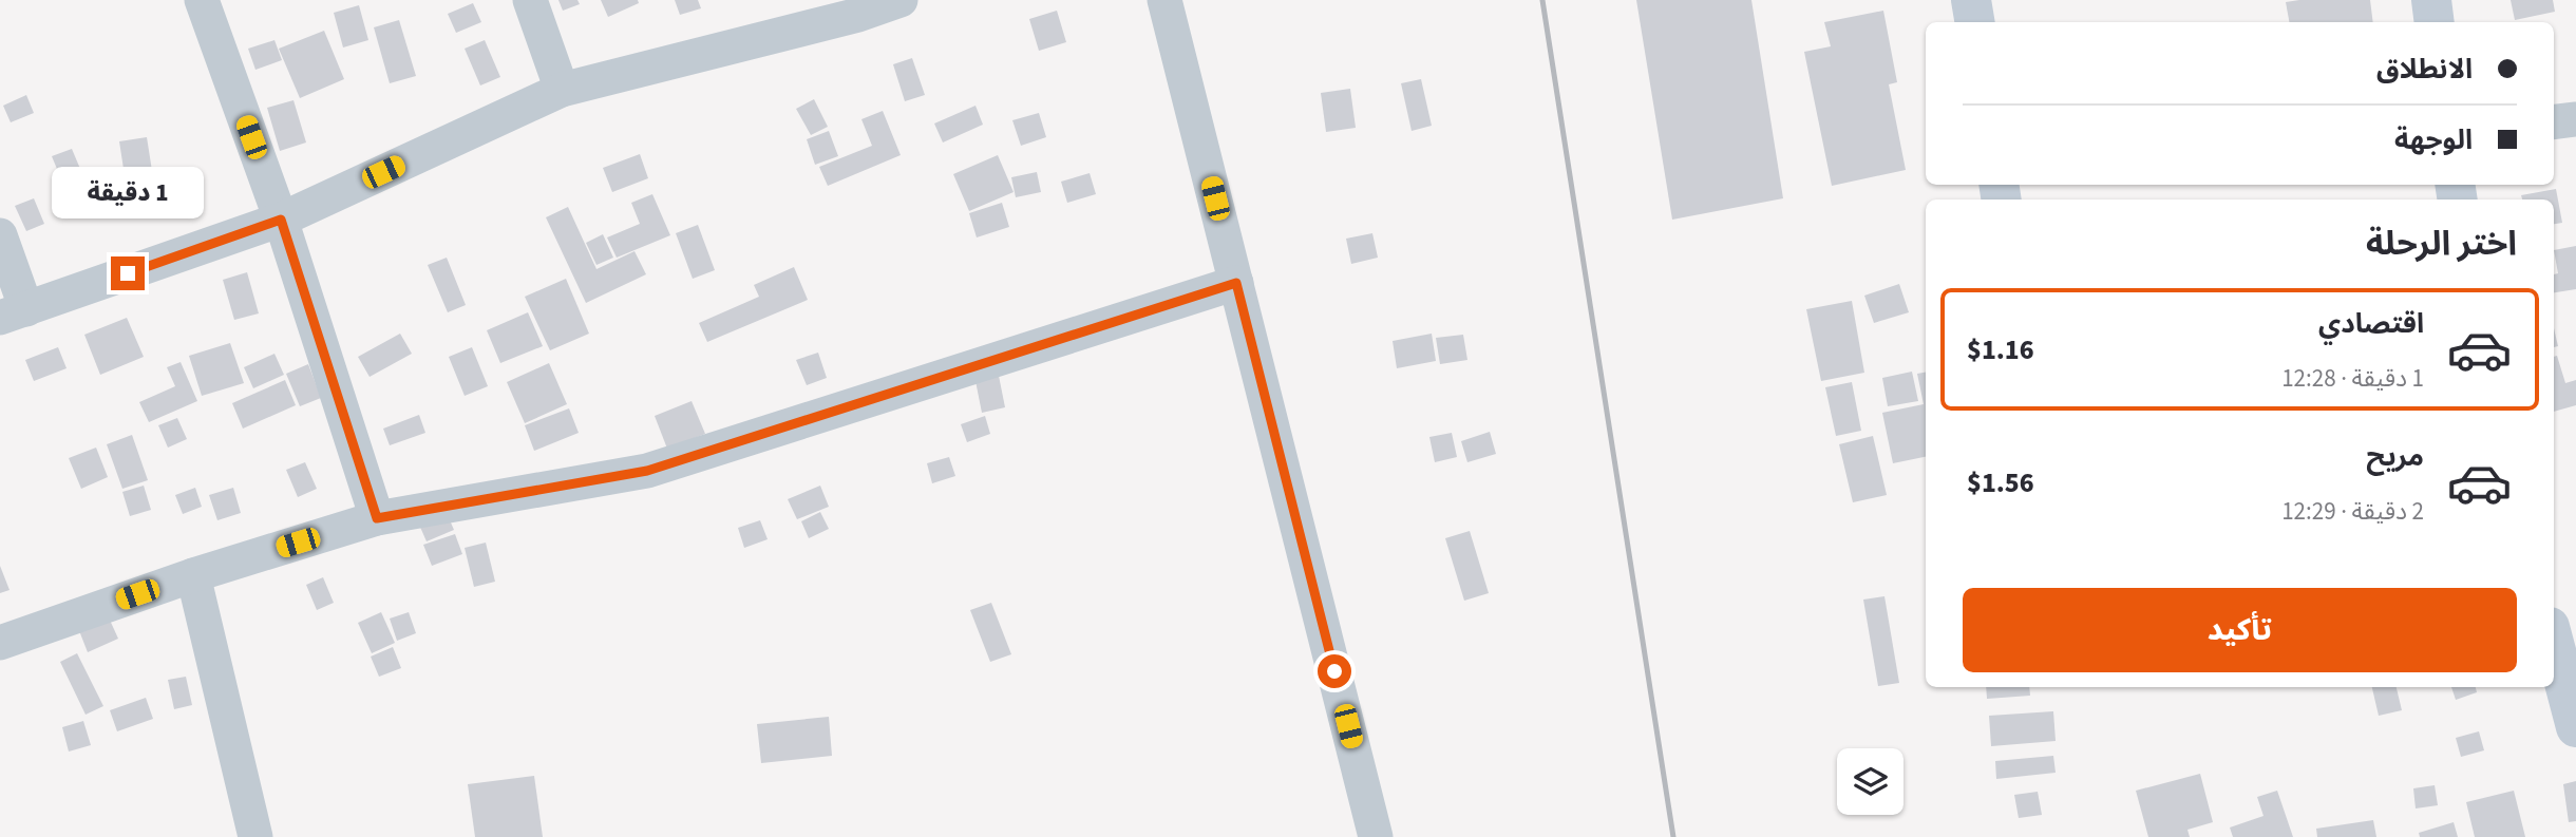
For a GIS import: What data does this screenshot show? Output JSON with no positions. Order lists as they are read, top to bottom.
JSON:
{
  "page": {
    "banner": ["الانطلاق", "الوجهة"],
    "bubble": "1 دقيقة",
    "heading": "اختر الرحلة",
    "list": [
      {
        "name": "اقتصادي",
        "note": "1 دقيقة · 12:28",
        "value": "$1.16"
      },
      {
        "name": "مريح",
        "note": "2 دقيقة · 12:29",
        "value": "$1.56"
      }
    ],
    "buttons": "تأكيد"
  }
}
